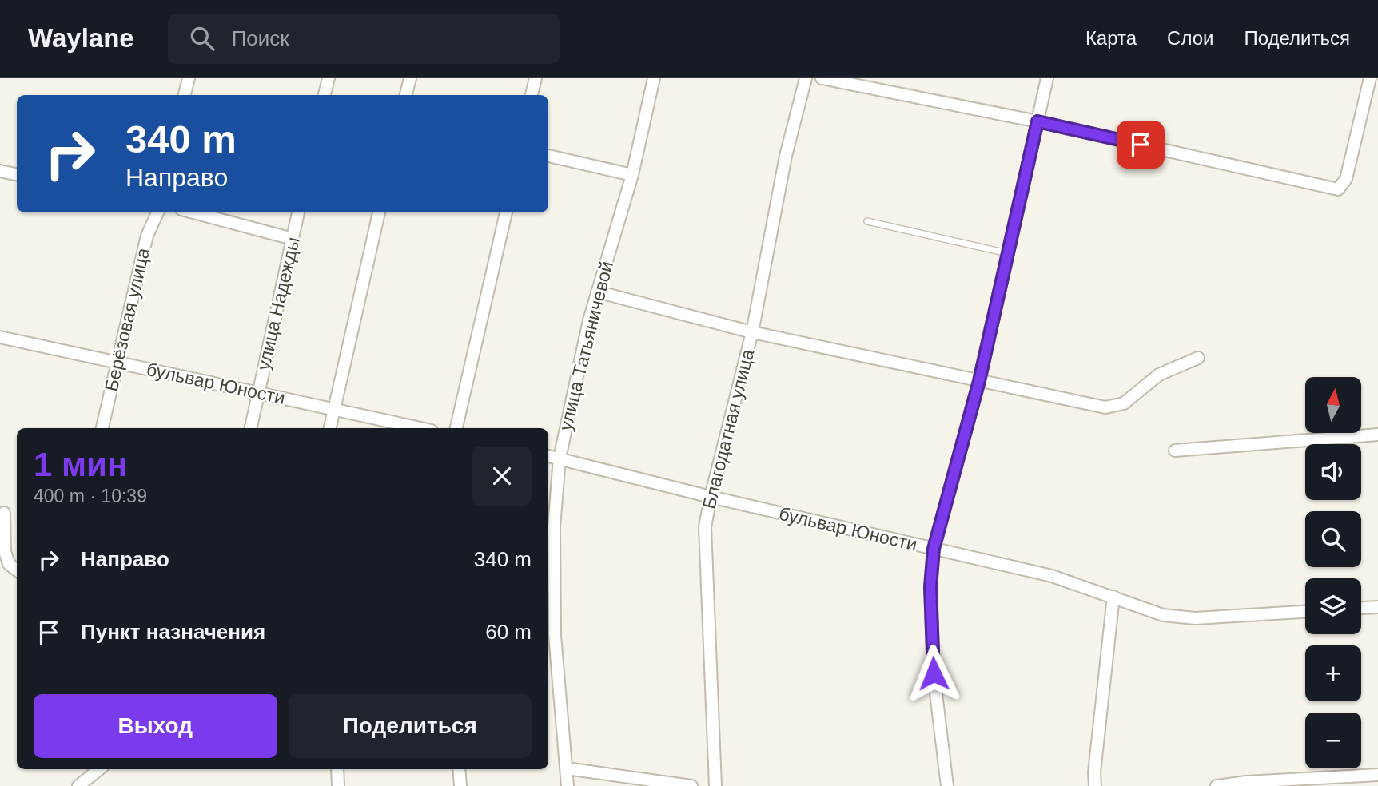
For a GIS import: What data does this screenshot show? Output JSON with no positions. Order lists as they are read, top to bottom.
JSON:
{
  "streets": {
    "street": [
      "улица Надежды",
      "Берёзовая улица",
      "улица Татьяничевой",
      "бульвар Юности",
      "Благодатная улица"
    ]
  },
  "crossings": [
    ["улица Надежды", "бульвар Юности"],
    ["Берёзовая улица", "бульвар Юности"],
    ["улица Татьяничевой", "бульвар Юности"],
    ["бульвар Юности", "Благодатная улица"]
  ],
  "north": "top",
  "page": {
    "header": "Waylane",
    "search": "Поиск",
    "nav": ["Карта", "Слои", "Поделиться"],
    "turn": ["340 m", "Направо"],
    "map_buttons": ["+", "−"],
    "heading": ["1 мин", "400 m · 10:39"],
    "list": [
      {
        "name": "Направо",
        "value": "340 m"
      },
      {
        "name": "Пункт назначения",
        "value": "60 m"
      }
    ],
    "buttons": ["Выход", "Поделиться"]
  }
}
